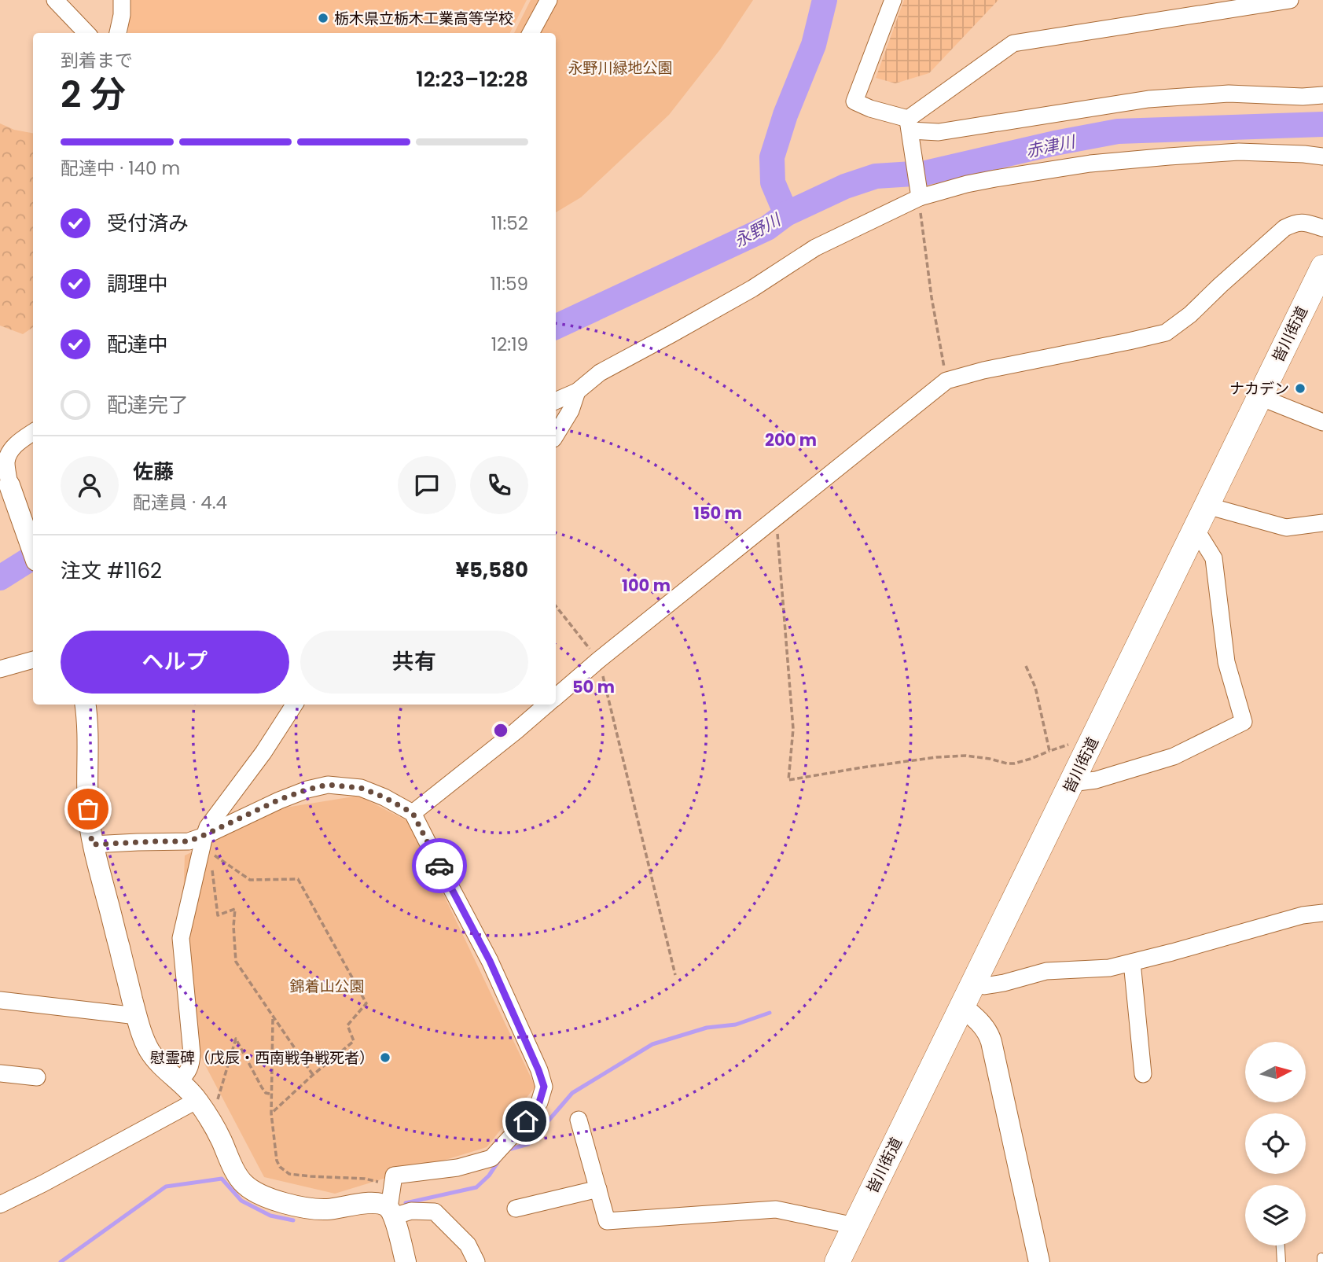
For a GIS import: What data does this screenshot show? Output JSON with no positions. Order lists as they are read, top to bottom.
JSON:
{
  "streets": {
    "main road": ["皆川街道"]
  },
  "water": ["赤津川", "永野川"],
  "parks": ["永野川緑地公園", "錦着山公園"],
  "places": ["栃木県立栃木工業高等学校", "ナカデン", "慰霊碑（戊辰・西南戦争戦死者）"],
  "north": "right",
  "page": {
    "heading": ["2 分", "到着まで", "12:23–12:28"],
    "panel": [
      "佐藤",
      "配達員 · 4.4",
      "注文 #1162",
      "¥5,580"
    ],
    "bar": "配達中 · 140 m",
    "list": [
      ["受付済み", "11:52"],
      ["調理中", "11:59"],
      ["配達中", "12:19"],
      "配達完了"
    ],
    "buttons": ["ヘルプ", "共有"]
  },
  "rings": [
    "200 m",
    "150 m",
    "100 m",
    "50 m"
  ]
}
